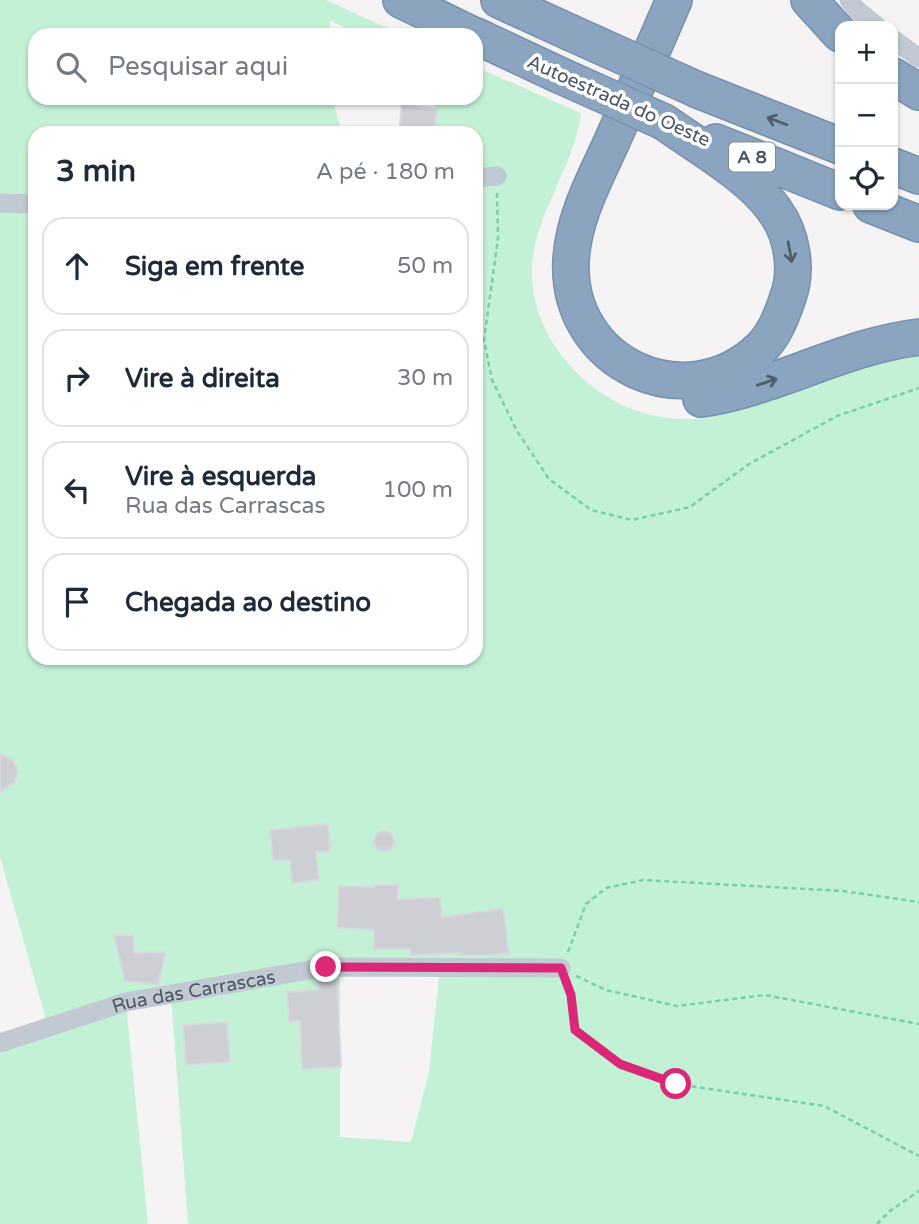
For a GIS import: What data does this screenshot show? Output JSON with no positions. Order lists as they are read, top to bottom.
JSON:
{
  "streets": {
    "highway": ["Autoestrada do Oeste", "A 8"],
    "street": ["Rua das Carrascas"]
  },
  "page": {
    "map_buttons": ["+", "−"],
    "search": "Pesquisar aqui",
    "heading": ["3 min", "A pé · 180 m"],
    "list": [
      ["Siga em frente", "50 m"],
      ["Vire à direita", "30 m"],
      ["Vire à esquerda", "Rua das Carrascas", "100 m"],
      "Chegada ao destino"
    ]
  }
}
